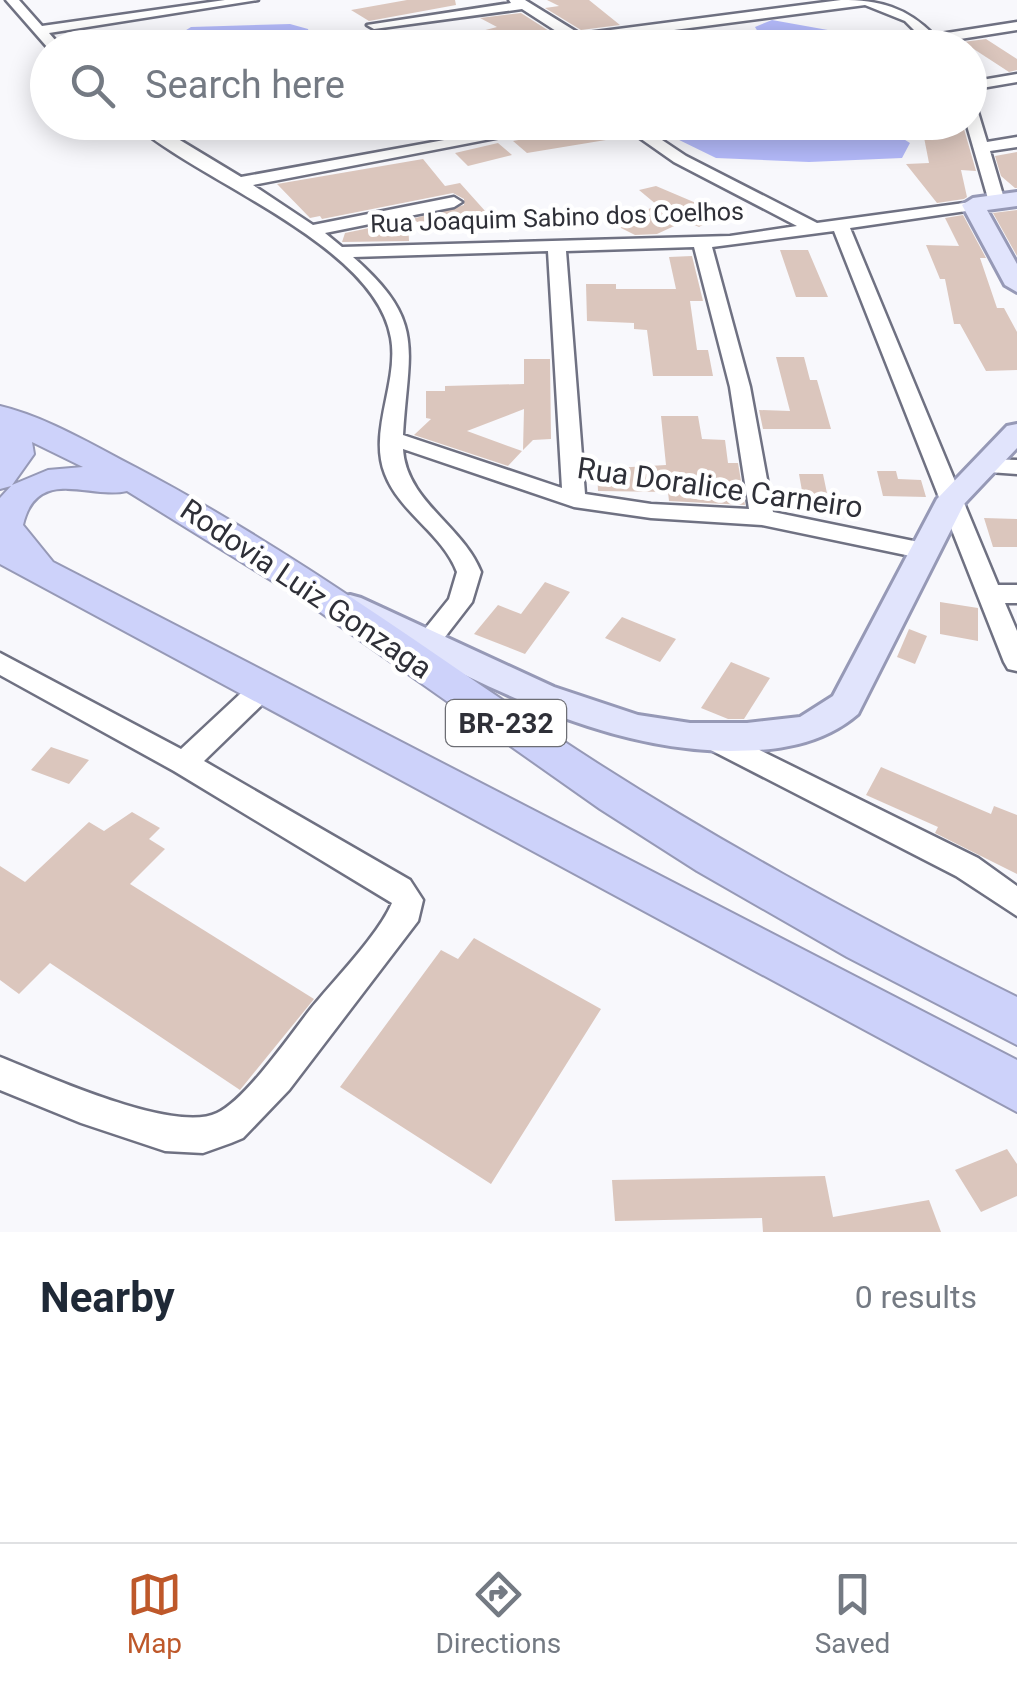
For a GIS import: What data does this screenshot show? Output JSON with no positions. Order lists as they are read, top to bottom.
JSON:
{
  "streets": {
    "highway": ["Rodovia Luiz Gonzaga", "BR-232"],
    "street": ["Rua Joaquim Sabino dos Coelhos", "Rua Doralice Carneiro"]
  },
  "page": {
    "search": "Search here",
    "heading": ["Nearby", "0 results"],
    "nav": ["Map", "Directions", "Saved"]
  }
}
